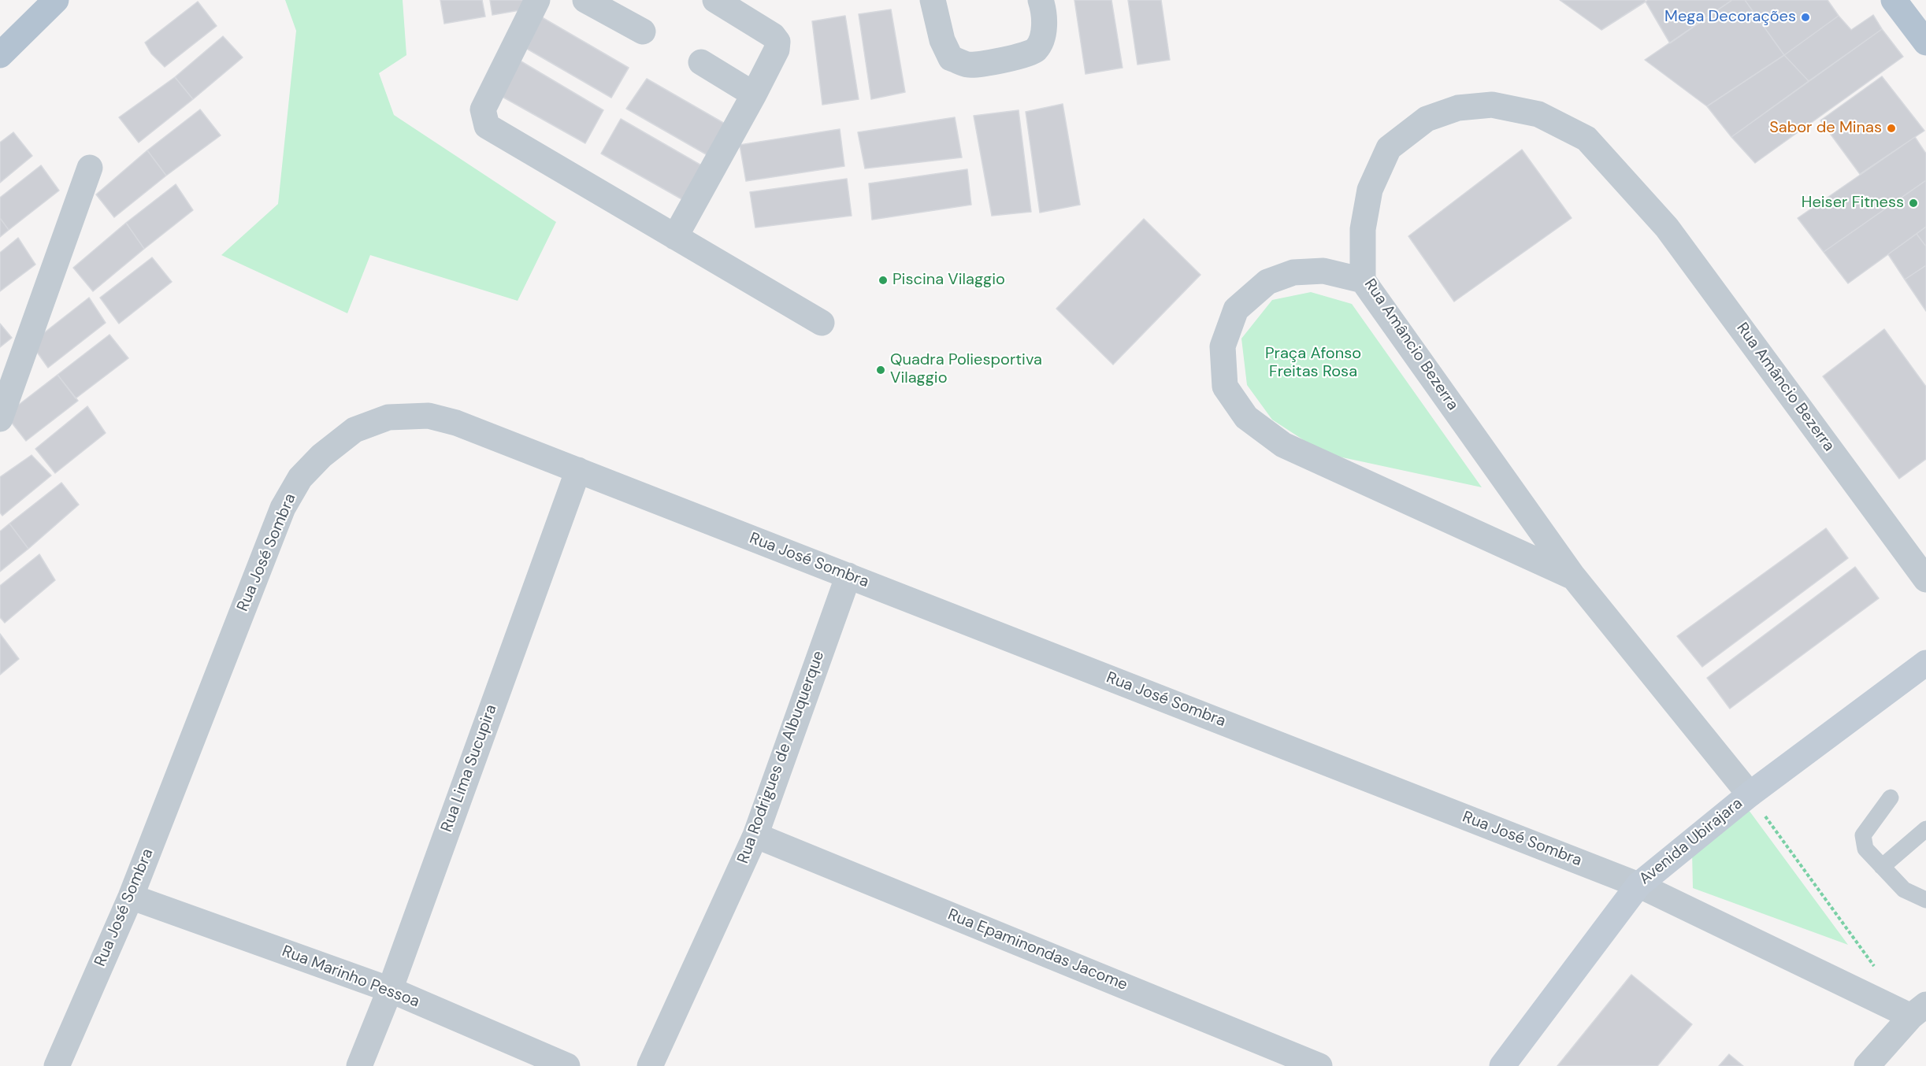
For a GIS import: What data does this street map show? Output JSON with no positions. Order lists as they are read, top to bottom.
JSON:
{
  "streets": {
    "street": [
      "Rua Amâncio Bezerra",
      "Rua José Sombra",
      "Rua Rodrigues de Albuquerque",
      "Rua Lima Sucupira",
      "Avenida Ubirajara",
      "Rua Epaminondas Jacome",
      "Rua Marinho Pessoa"
    ]
  },
  "crossings": [
    ["Rua Amâncio Bezerra", "Avenida Ubirajara"],
    ["Rua José Sombra", "Rua Rodrigues de Albuquerque"],
    ["Rua José Sombra", "Rua Lima Sucupira"],
    ["Rua José Sombra", "Avenida Ubirajara"],
    ["Rua José Sombra", "Rua Marinho Pessoa"],
    ["Rua Rodrigues de Albuquerque", "Rua Epaminondas Jacome"],
    ["Rua Lima Sucupira", "Rua Marinho Pessoa"]
  ],
  "parks": ["Praça Afonso Freitas Rosa"],
  "places": [
    "Mega Decorações",
    "Sabor de Minas",
    "Heiser Fitness",
    "Piscina Vilaggio",
    "Quadra Poliesportiva Vilaggio"
  ]
}
